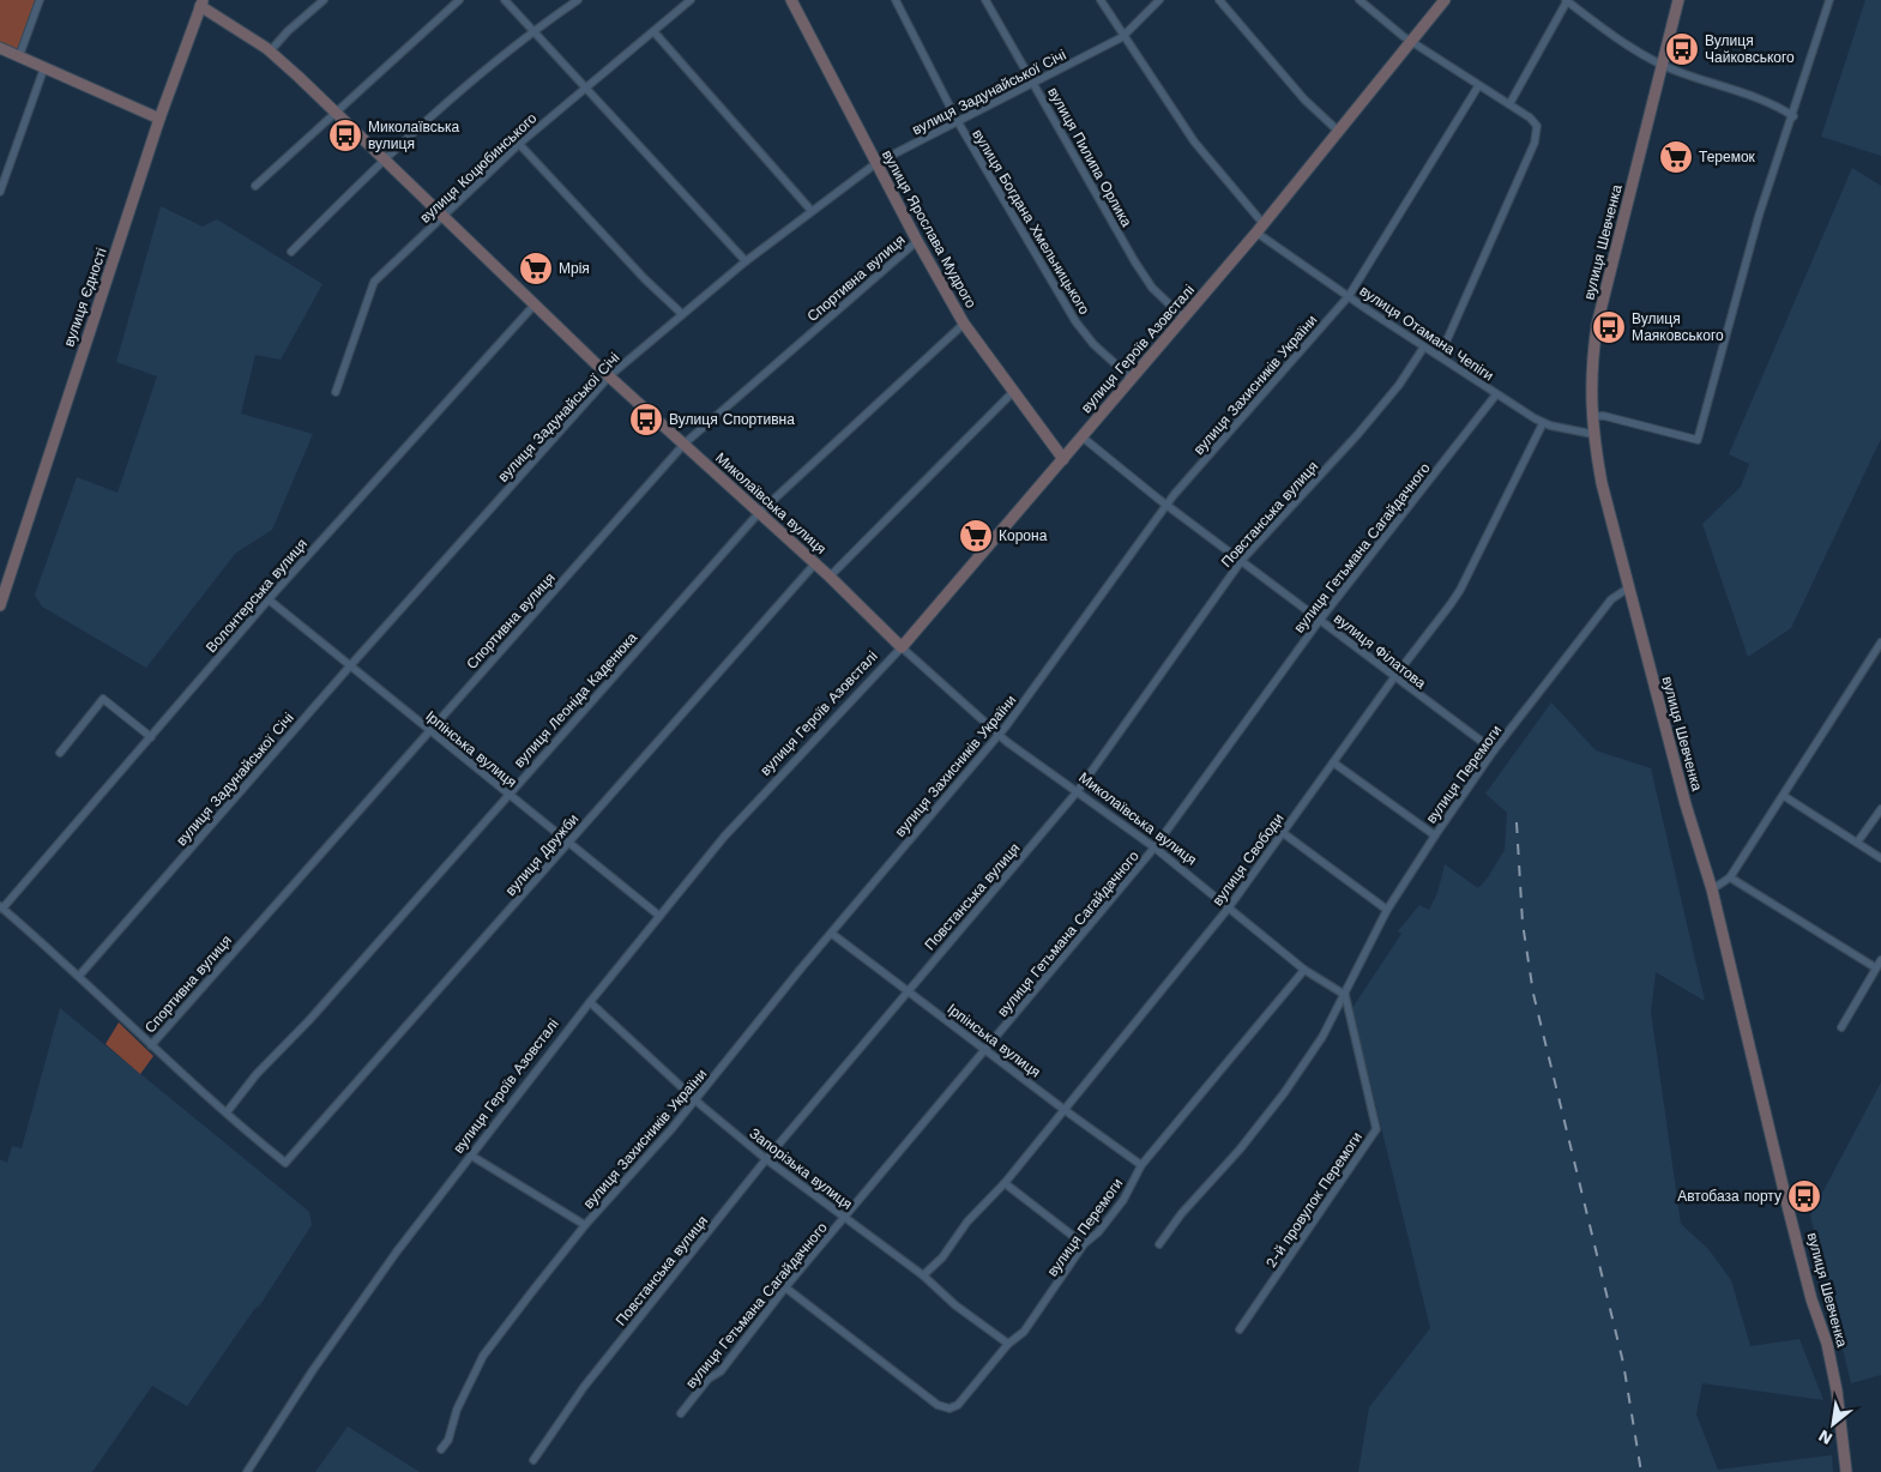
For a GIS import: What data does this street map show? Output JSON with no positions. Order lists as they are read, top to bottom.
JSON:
{
  "streets": {
    "street": [
      "вулиця Задунайської Січі",
      "вулиця Пилипа Орлика",
      "вулиця Коцюбинського",
      "вулиця Богдана Хмельницького",
      "вулиця Ярослава Мудрого",
      "вулиця Шевченка",
      "Спортивна вулиця",
      "вулиця Єдності",
      "вулиця Отамана Чепіги",
      "вулиця Героїв Азовсталі",
      "вулиця Захисників України",
      "Миколаївська вулиця",
      "Повстанська вулиця",
      "вулиця Гетьмана Сагайдачного",
      "Волонтерська вулиця",
      "вулиця Філатова",
      "вулиця Леоніда Каденюка",
      "Ірпінська вулиця",
      "вулиця Перемоги",
      "вулиця Дружби",
      "вулиця Свободи",
      "Запорізька вулиця",
      "2-й провулок Перемоги"
    ]
  },
  "crossings": [
    ["вулиця Задунайської Січі", "вулиця Пилипа Орлика"],
    ["вулиця Задунайської Січі", "вулиця Богдана Хмельницького"],
    ["вулиця Задунайської Січі", "вулиця Ярослава Мудрого"],
    ["вулиця Задунайської Січі", "вулиця Отамана Чепіги"],
    ["вулиця Задунайської Січі", "Миколаївська вулиця"],
    ["вулиця Задунайської Січі", "Ірпінська вулиця"],
    ["вулиця Пилипа Орлика", "вулиця Героїв Азовсталі"],
    ["вулиця Коцюбинського", "Миколаївська вулиця"],
    ["вулиця Богдана Хмельницького", "вулиця Героїв Азовсталі"],
    ["вулиця Ярослава Мудрого", "Спортивна вулиця"],
    ["вулиця Ярослава Мудрого", "вулиця Героїв Азовсталі"],
    ["вулиця Ярослава Мудрого", "вулиця Леоніда Каденюка"],
    ["вулиця Шевченка", "вулиця Отамана Чепіги"],
    ["вулиця Шевченка", "вулиця Перемоги"],
    ["Спортивна вулиця", "Миколаївська вулиця"],
    ["Спортивна вулиця", "Ірпінська вулиця"],
    ["вулиця Єдності", "Миколаївська вулиця"],
    ["вулиця Отамана Чепіги", "вулиця Героїв Азовсталі"],
    ["вулиця Отамана Чепіги", "вулиця Захисників України"],
    ["вулиця Отамана Чепіги", "Повстанська вулиця"],
    ["вулиця Отамана Чепіги", "вулиця Гетьмана Сагайдачного"],
    ["вулиця Отамана Чепіги", "вулиця Свободи"],
    ["вулиця Героїв Азовсталі", "Миколаївська вулиця"],
    ["вулиця Героїв Азовсталі", "вулиця Філатова"],
    ["вулиця Героїв Азовсталі", "Ірпінська вулиця"],
    ["вулиця Героїв Азовсталі", "Запорізька вулиця"],
    ["вулиця Захисників України", "Миколаївська вулиця"],
    ["вулиця Захисників України", "вулиця Філатова"],
    ["вулиця Захисників України", "Ірпінська вулиця"],
    ["вулиця Захисників України", "Запорізька вулиця"],
    ["Миколаївська вулиця", "Повстанська вулиця"],
    ["Миколаївська вулиця", "вулиця Гетьмана Сагайдачного"],
    ["Миколаївська вулиця", "Волонтерська вулиця"],
    ["Миколаївська вулиця", "вулиця Леоніда Каденюка"],
    ["Миколаївська вулиця", "вулиця Перемоги"],
    ["Миколаївська вулиця", "вулиця Дружби"],
    ["Миколаївська вулиця", "вулиця Свободи"],
    ["Миколаївська вулиця", "2-й провулок Перемоги"],
    ["Повстанська вулиця", "вулиця Філатова"],
    ["Повстанська вулиця", "Ірпінська вулиця"],
    ["Повстанська вулиця", "Запорізька вулиця"],
    ["вулиця Гетьмана Сагайдачного", "вулиця Філатова"],
    ["вулиця Гетьмана Сагайдачного", "Ірпінська вулиця"],
    ["вулиця Гетьмана Сагайдачного", "вулиця Перемоги"],
    ["вулиця Гетьмана Сагайдачного", "Запорізька вулиця"],
    ["Волонтерська вулиця", "Ірпінська вулиця"],
    ["вулиця Філатова", "вулиця Перемоги"],
    ["вулиця Філатова", "вулиця Свободи"],
    ["вулиця Леоніда Каденюка", "Ірпінська вулиця"],
    ["вулиця Леоніда Каденюка", "вулиця Дружби"],
    ["Ірпінська вулиця", "вулиця Перемоги"],
    ["Ірпінська вулиця", "вулиця Дружби"],
    ["Ірпінська вулиця", "вулиця Свободи"],
    ["вулиця Перемоги", "Запорізька вулиця"],
    ["вулиця Перемоги", "2-й провулок Перемоги"],
    ["вулиця Свободи", "Запорізька вулиця"]
  ],
  "places": {
    "bus stop": [
      "Вулиця Чайковського",
      "Миколаївська вулиця",
      "Вулиця Маяковського",
      "Вулиця Спортивна",
      "Автобаза порту"
    ],
    "supermarket": ["Теремок", "Мрія", "Корона"]
  },
  "north": "bottom left"
}
